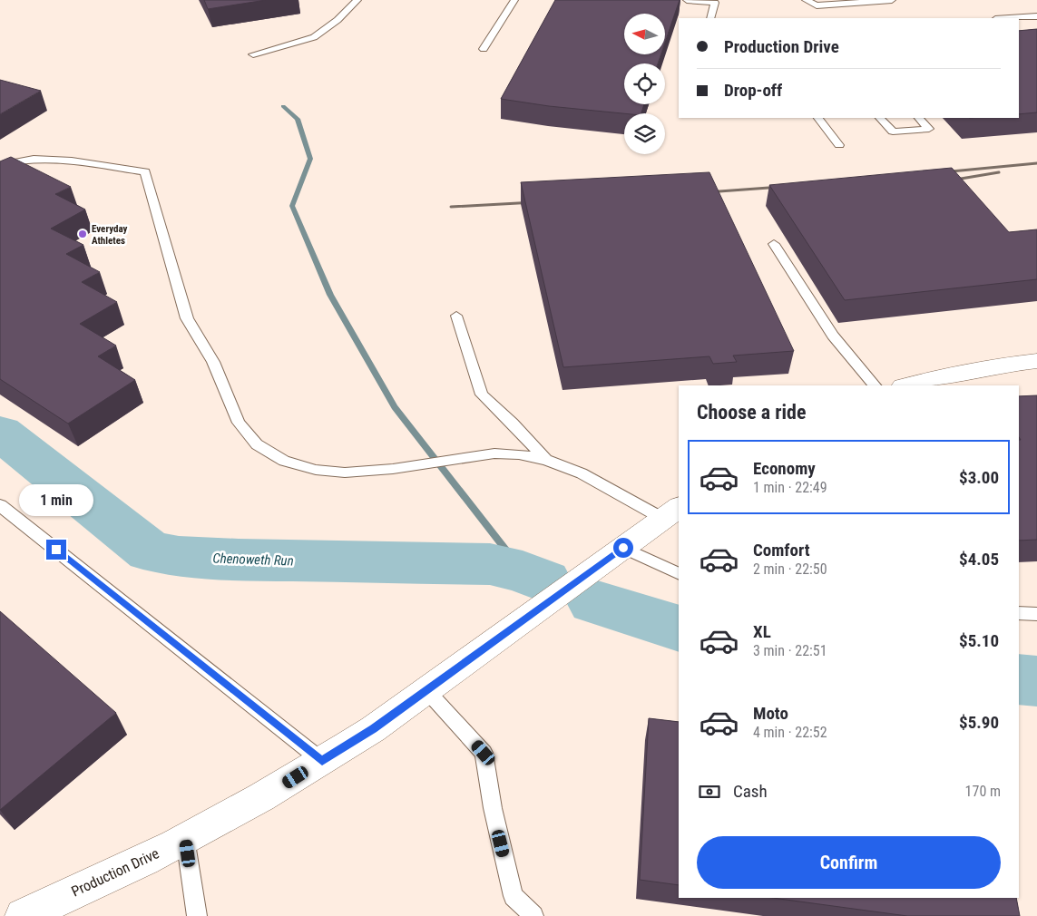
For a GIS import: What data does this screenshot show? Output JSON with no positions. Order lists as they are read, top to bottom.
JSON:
{
  "streets": {
    "street": ["Production Drive"]
  },
  "water": ["Chenoweth Run"],
  "places": ["Everyday Athletes"],
  "north": "left",
  "page": {
    "banner": ["Production Drive", "Drop-off"],
    "heading": "Choose a ride",
    "list": [
      {
        "name": "Economy",
        "note": "1 min · 22:49",
        "value": "$3.00"
      },
      {
        "name": "Comfort",
        "note": "2 min · 22:50",
        "value": "$4.05"
      },
      {
        "name": "XL",
        "note": "3 min · 22:51",
        "value": "$5.10"
      },
      {
        "name": "Moto",
        "note": "4 min · 22:52",
        "value": "$5.90"
      }
    ],
    "bubble": "1 min",
    "pay": ["Cash", "170 m"],
    "buttons": "Confirm"
  }
}
